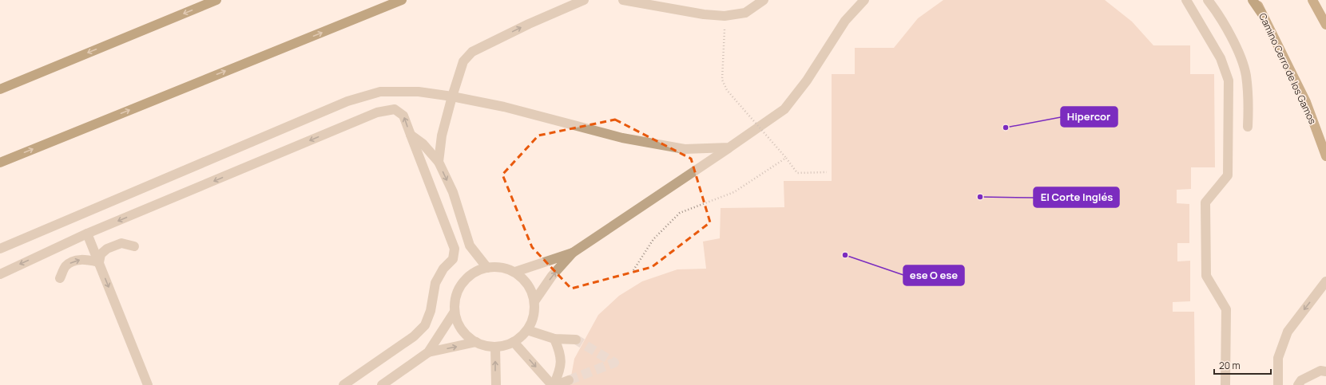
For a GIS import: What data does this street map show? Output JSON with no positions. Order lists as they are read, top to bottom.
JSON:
{
  "streets": {
    "main road": ["Camino Cerro de los Gamos"]
  },
  "places": ["Hipercor", "El Corte Inglés", "ese O ese"],
  "scale_bar": "20 m"
}
